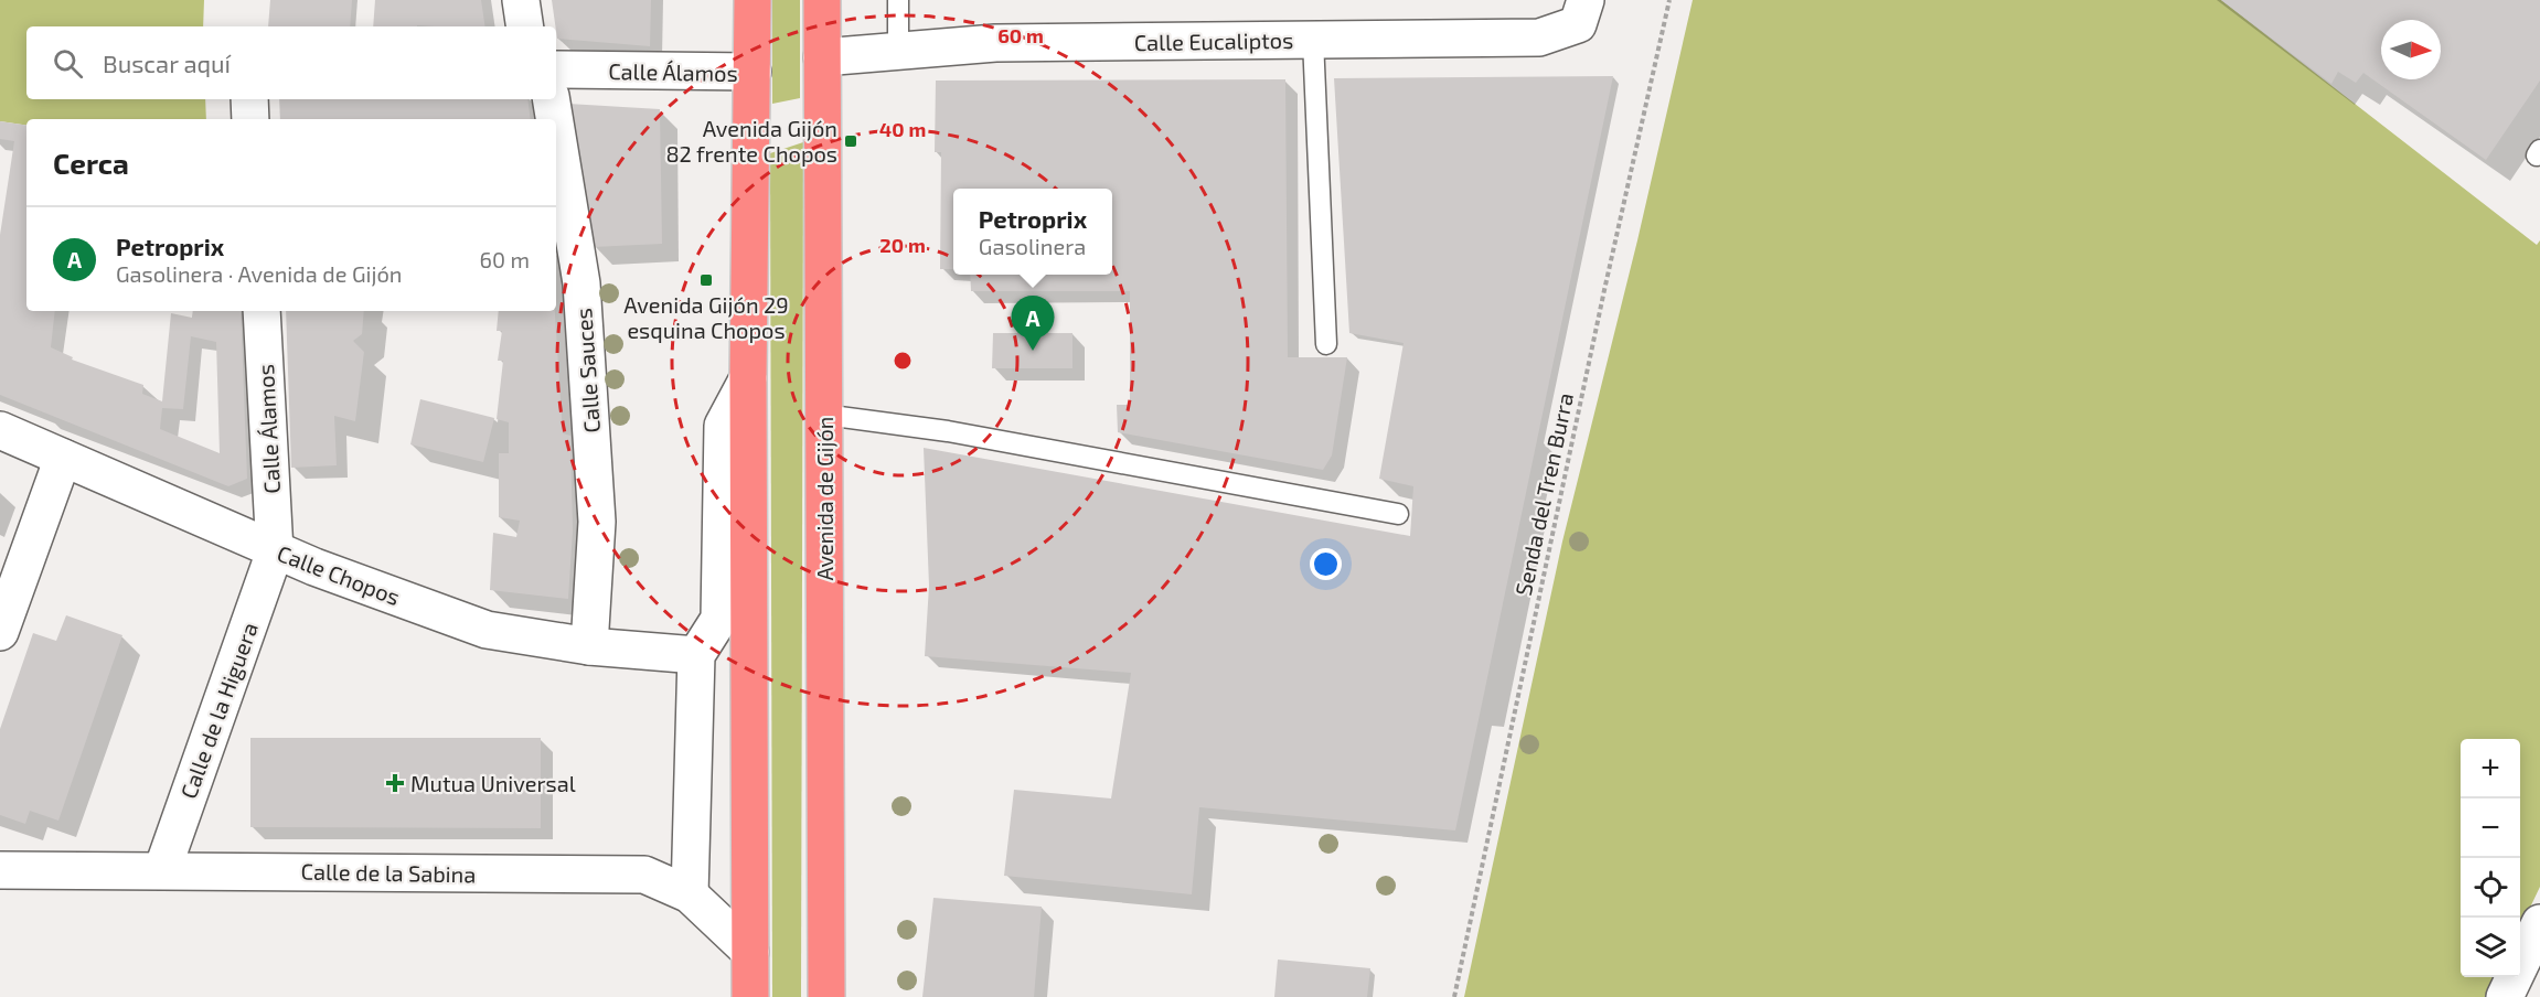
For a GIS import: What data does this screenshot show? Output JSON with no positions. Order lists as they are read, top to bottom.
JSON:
{
  "streets": {
    "highway": ["Avenida de Gijón"],
    "street": [
      "Calle Eucaliptos",
      "Calle Álamos",
      "Calle Sauces",
      "Calle Chopos",
      "Calle de la Higuera",
      "Calle de la Sabina"
    ],
    "path": ["Senda del Tren Burra"]
  },
  "crossings": [
    ["Calle Eucaliptos", "Avenida de Gijón"],
    ["Calle Álamos", "Calle Chopos"],
    ["Calle Álamos", "Calle de la Higuera"],
    ["Calle Sauces", "Calle Chopos"],
    ["Calle Chopos", "Calle de la Higuera"],
    ["Calle de la Higuera", "Calle de la Sabina"]
  ],
  "places": {
    "transit": ["Avenida Gijón 82 frente Chopos", "Avenida Gijón 29 esquina Chopos"],
    "health": ["Mutua Universal"]
  },
  "north": "right",
  "page": {
    "search": "Buscar aquí",
    "heading": "Cerca",
    "popup": ["Petroprix", "Gasolinera"],
    "list": [
      {
        "mark": "A",
        "name": "Petroprix",
        "note": "Gasolinera · Avenida de Gijón",
        "value": "60 m"
      }
    ],
    "pins": "A",
    "map_buttons": ["+", "−"]
  },
  "rings": ["60 m", "40 m", "20 m"]
}
